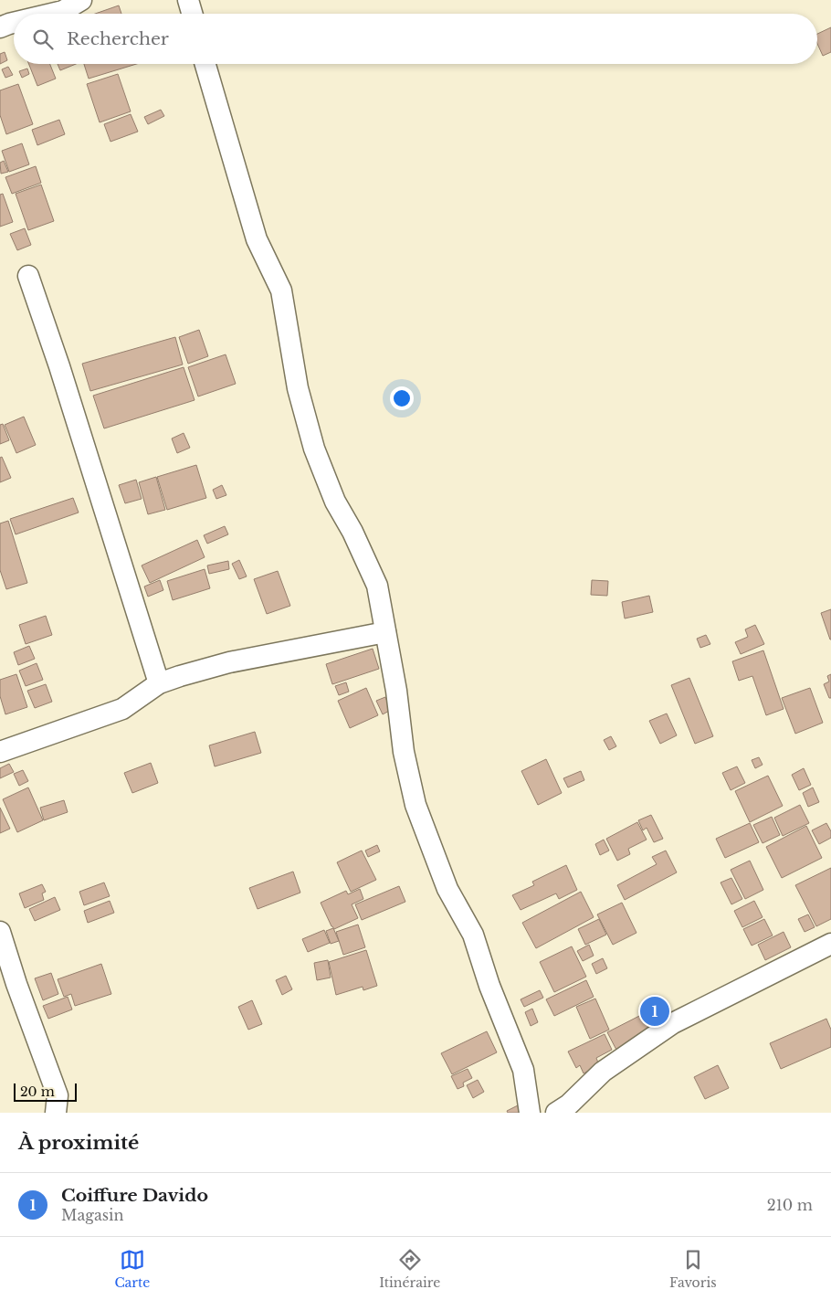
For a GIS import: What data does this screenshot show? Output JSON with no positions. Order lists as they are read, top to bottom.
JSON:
{
  "scale_bar": "20 m",
  "page": {
    "search": "Rechercher",
    "pins": "1",
    "scale": "20 m",
    "heading": "À proximité",
    "list": [
      {
        "mark": "1",
        "name": "Coiffure Davido",
        "note": "Magasin",
        "value": "210 m"
      }
    ],
    "nav": ["Carte", "Itinéraire", "Favoris"]
  }
}
